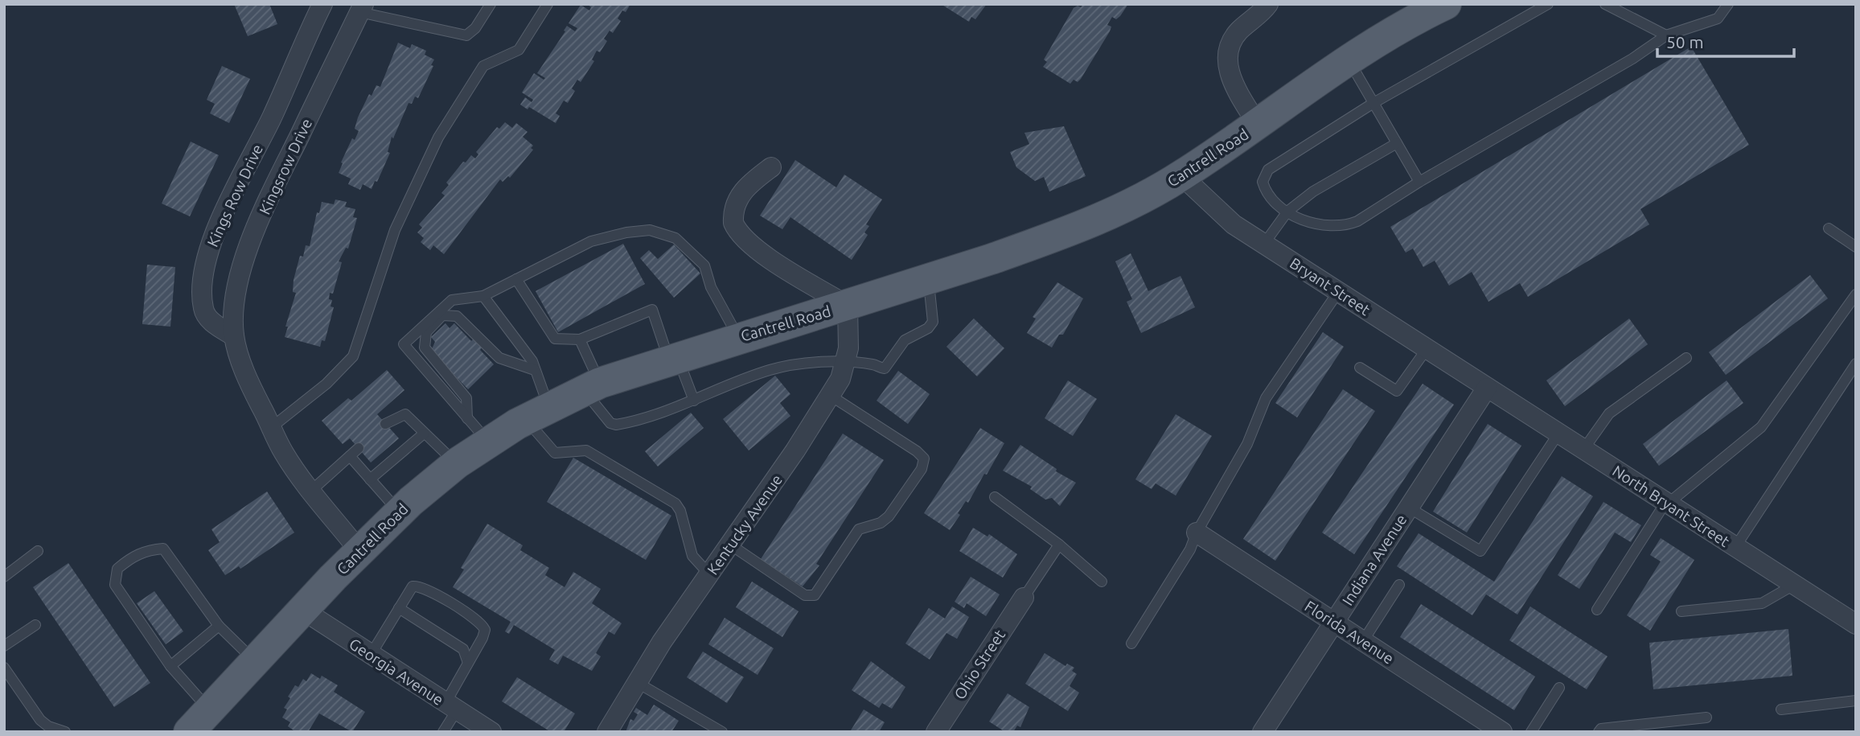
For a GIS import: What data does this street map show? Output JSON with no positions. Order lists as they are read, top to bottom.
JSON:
{
  "streets": {
    "main road": ["Cantrell Road"],
    "street": [
      "Kingsrow Drive",
      "Kings Row Drive",
      "Bryant Street",
      "North Bryant Street",
      "Kentucky Avenue",
      "Indiana Avenue",
      "Florida Avenue",
      "Ohio Street",
      "Georgia Avenue"
    ]
  },
  "crossings": [
    ["Cantrell Road", "Bryant Street"],
    ["Cantrell Road", "Kentucky Avenue"],
    ["Cantrell Road", "Georgia Avenue"],
    ["Kingsrow Drive", "Kings Row Drive"],
    ["Bryant Street", "North Bryant Street"],
    ["Bryant Street", "Indiana Avenue"],
    ["North Bryant Street", "Indiana Avenue"],
    ["Indiana Avenue", "Florida Avenue"]
  ],
  "scale_bar": "50 m"
}
